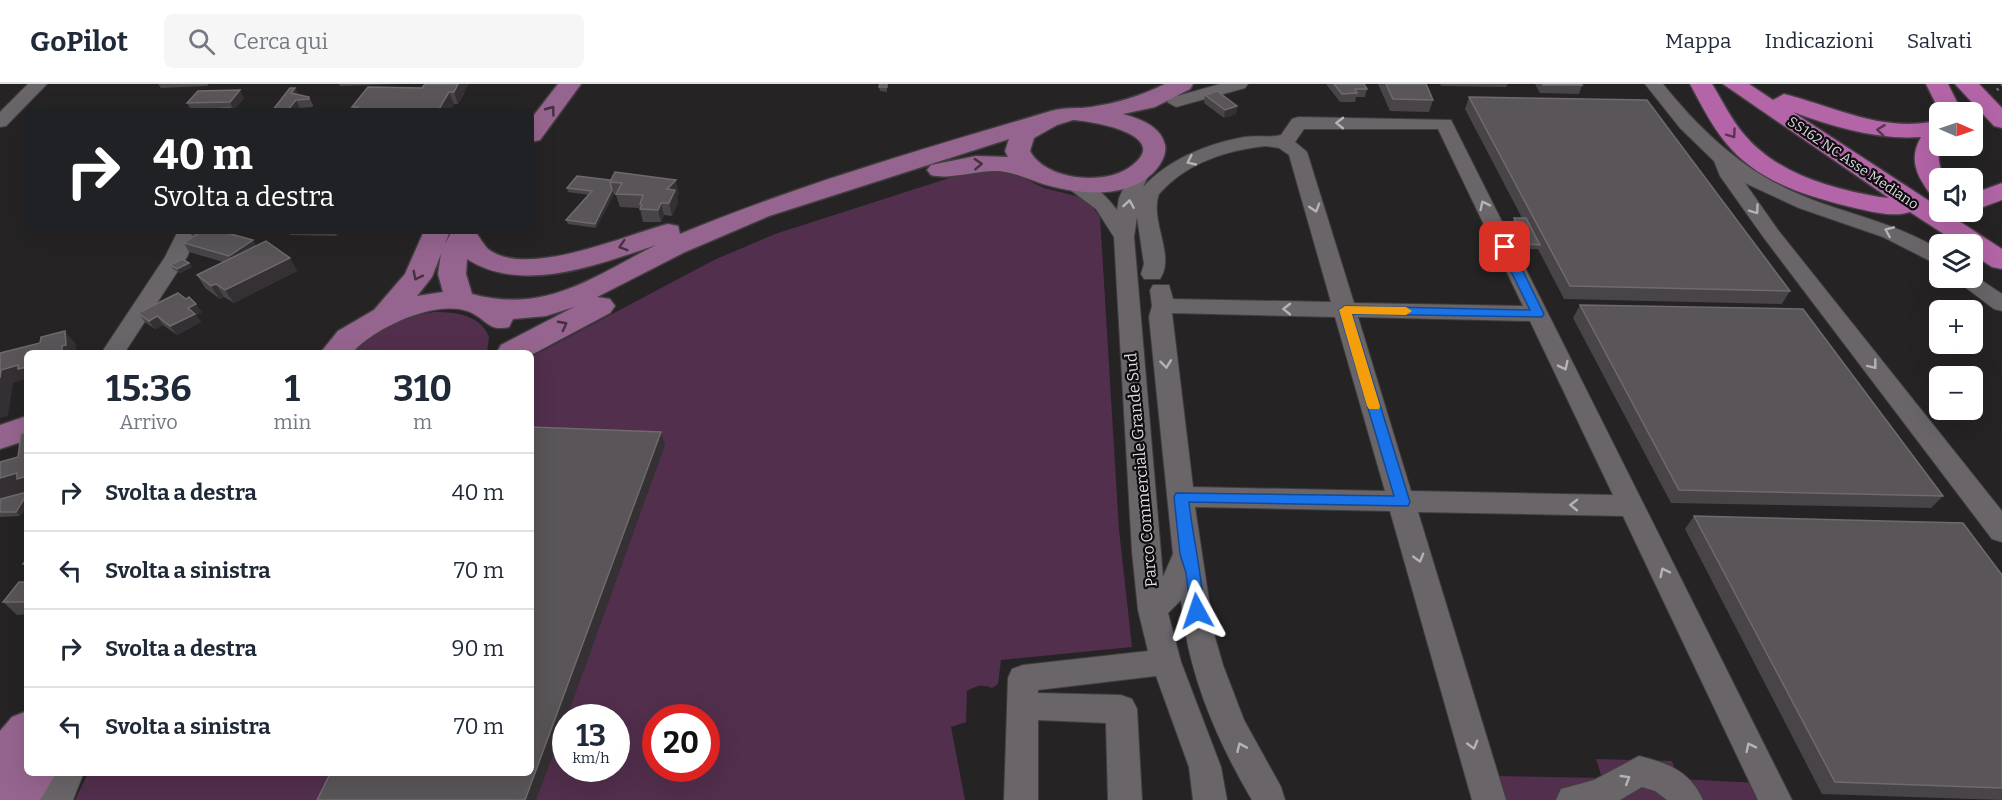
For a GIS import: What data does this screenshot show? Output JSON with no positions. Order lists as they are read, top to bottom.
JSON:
{
  "streets": {
    "highway": ["SS162 NC Asse Mediano"],
    "street": ["Parco Commerciale Grande Sud"]
  },
  "north": "right",
  "page": {
    "header": "GoPilot",
    "search": "Cerca qui",
    "nav": ["Mappa", "Indicazioni", "Salvati"],
    "map_buttons": ["+", "−"],
    "turn": ["40 m", "Svolta a destra"],
    "eta": [
      "15:36",
      "Arrivo",
      "1",
      "min",
      "310",
      "m"
    ],
    "list": [
      {
        "name": "Svolta a destra",
        "value": "40 m"
      },
      {
        "name": "Svolta a sinistra",
        "value": "70 m"
      },
      {
        "name": "Svolta a destra",
        "value": "90 m"
      },
      {
        "name": "Svolta a sinistra",
        "value": "70 m"
      }
    ],
    "speed": "13 km/h",
    "limit": "20"
  }
}
